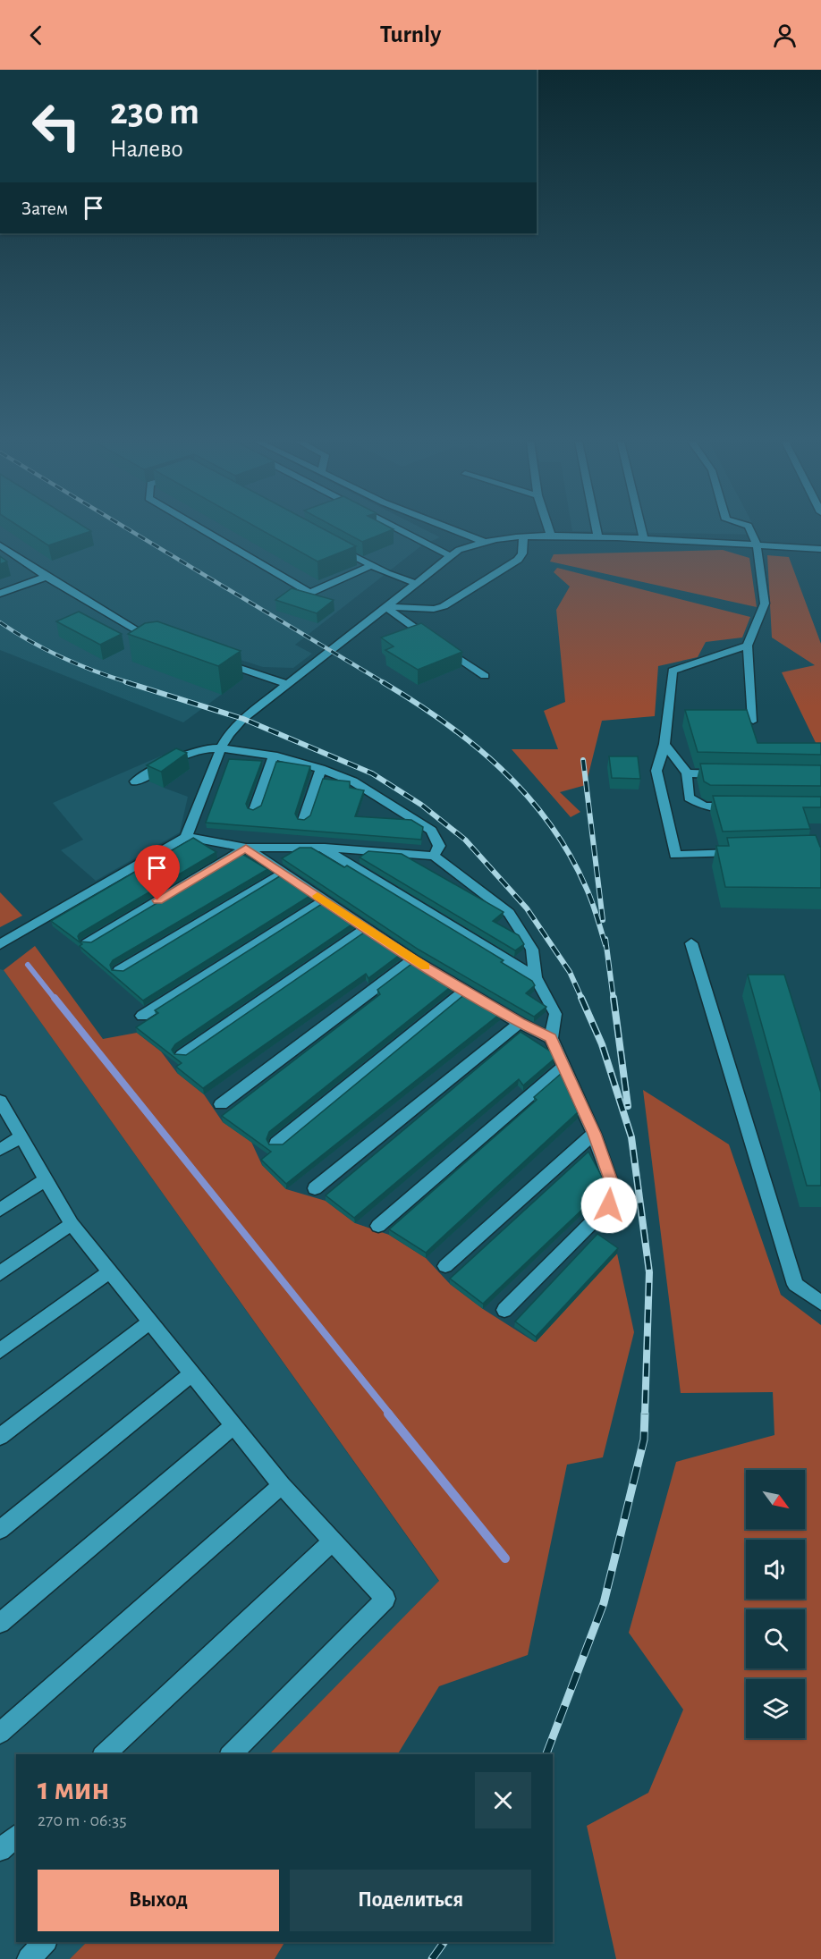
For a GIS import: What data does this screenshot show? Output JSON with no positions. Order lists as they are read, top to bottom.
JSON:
{
  "north": "bottom right",
  "page": {
    "header": "Turnly",
    "turn": ["230 m", "Налево"],
    "then": "Затем",
    "heading": ["1 мин", "270 m · 06:35"],
    "buttons": ["Выход", "Поделиться"]
  }
}
